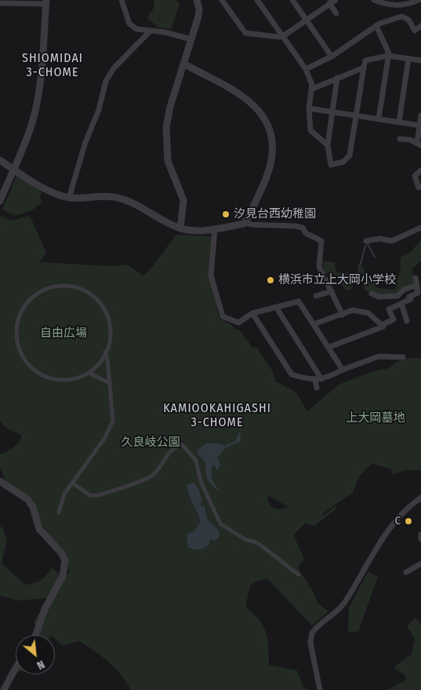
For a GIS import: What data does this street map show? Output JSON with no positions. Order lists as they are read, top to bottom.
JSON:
{
  "districts": ["SHIOMIDAI 3-CHOME", "KAMIOOKAHIGASHI 3-CHOME"],
  "parks": ["自由広場", "上大岡墓地", "久良岐公園"],
  "places": ["汐見台西幼稚園", "横浜市立上大岡小学校", "C"],
  "north": "bottom right"
}
